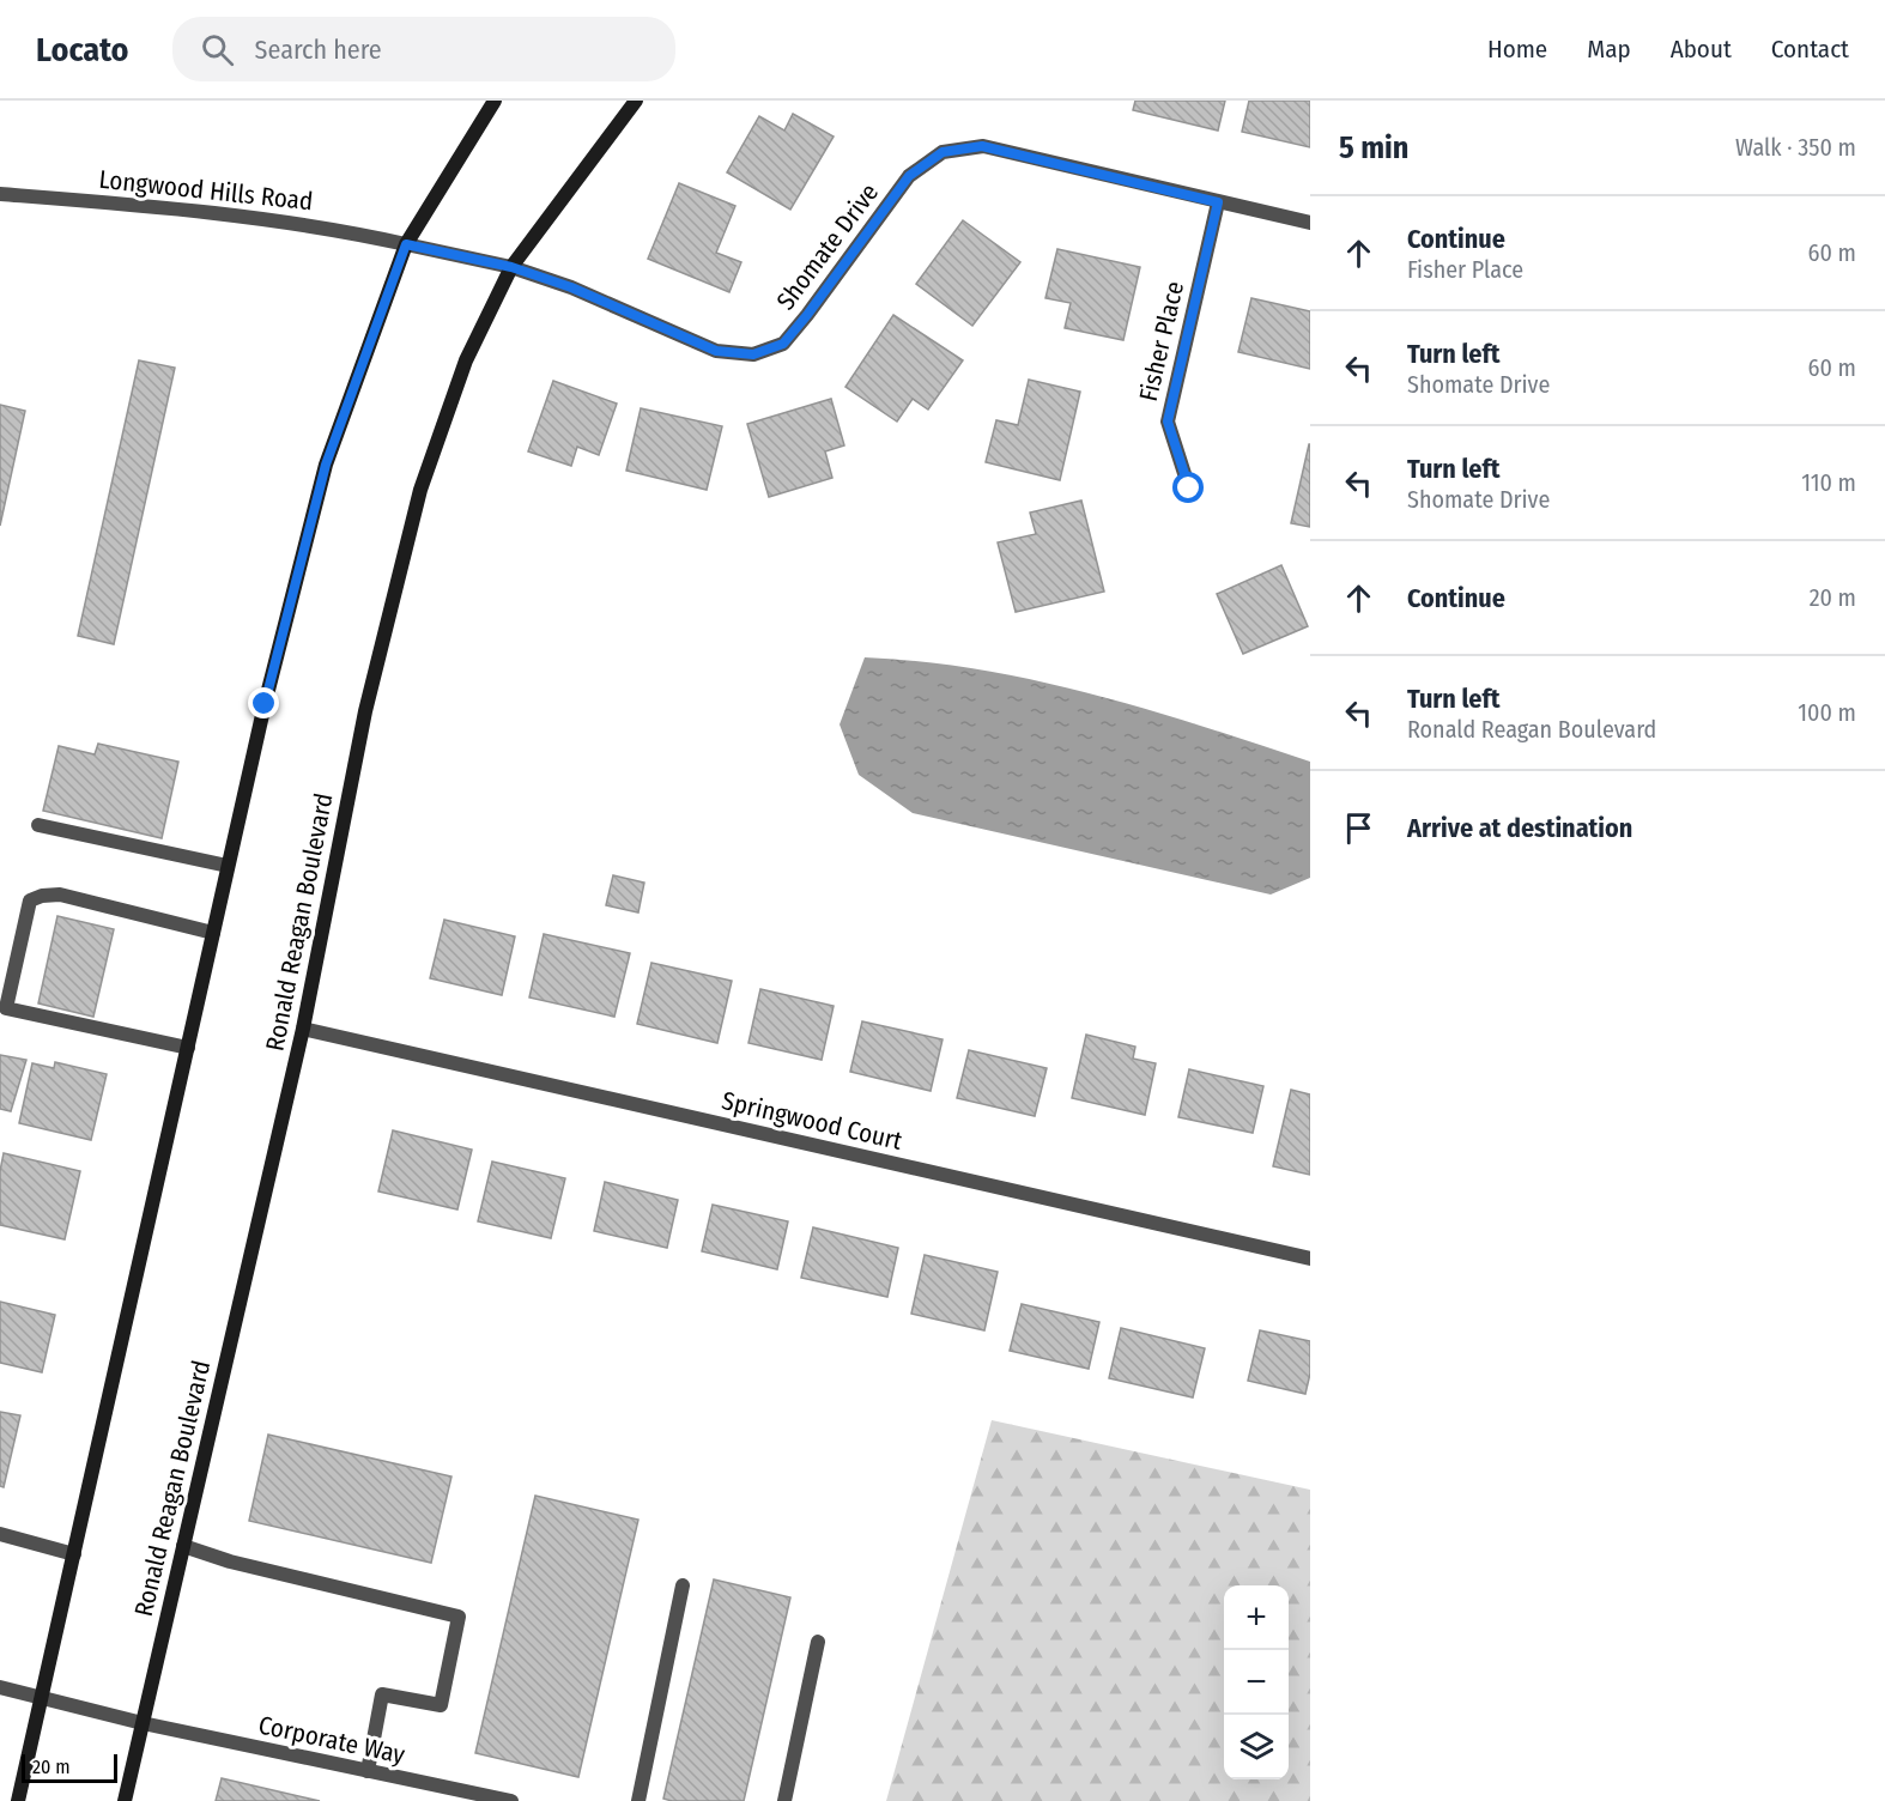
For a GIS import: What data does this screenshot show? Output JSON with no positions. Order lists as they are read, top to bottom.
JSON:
{
  "streets": {
    "main road": ["Ronald Reagan Boulevard"],
    "street": [
      "Longwood Hills Road",
      "Shomate Drive",
      "Fisher Place",
      "Springwood Court",
      "Corporate Way"
    ]
  },
  "crossings": [
    ["Longwood Hills Road", "Shomate Drive"],
    ["Longwood Hills Road", "Ronald Reagan Boulevard"],
    ["Shomate Drive", "Fisher Place"],
    ["Shomate Drive", "Ronald Reagan Boulevard"],
    ["Ronald Reagan Boulevard", "Springwood Court"],
    ["Ronald Reagan Boulevard", "Corporate Way"]
  ],
  "scale_bar": "20 m",
  "page": {
    "header": "Locato",
    "search": "Search here",
    "nav": [
      "Home",
      "Map",
      "About",
      "Contact"
    ],
    "heading": ["5 min", "Walk · 350 m"],
    "list": [
      ["Continue", "Fisher Place", "60 m"],
      ["Turn left", "Shomate Drive", "60 m"],
      ["Turn left", "Shomate Drive", "110 m"],
      ["Continue", "20 m"],
      ["Turn left", "Ronald Reagan Boulevard", "100 m"],
      "Arrive at destination"
    ],
    "map_buttons": ["+", "−"],
    "scale": "20 m"
  }
}
